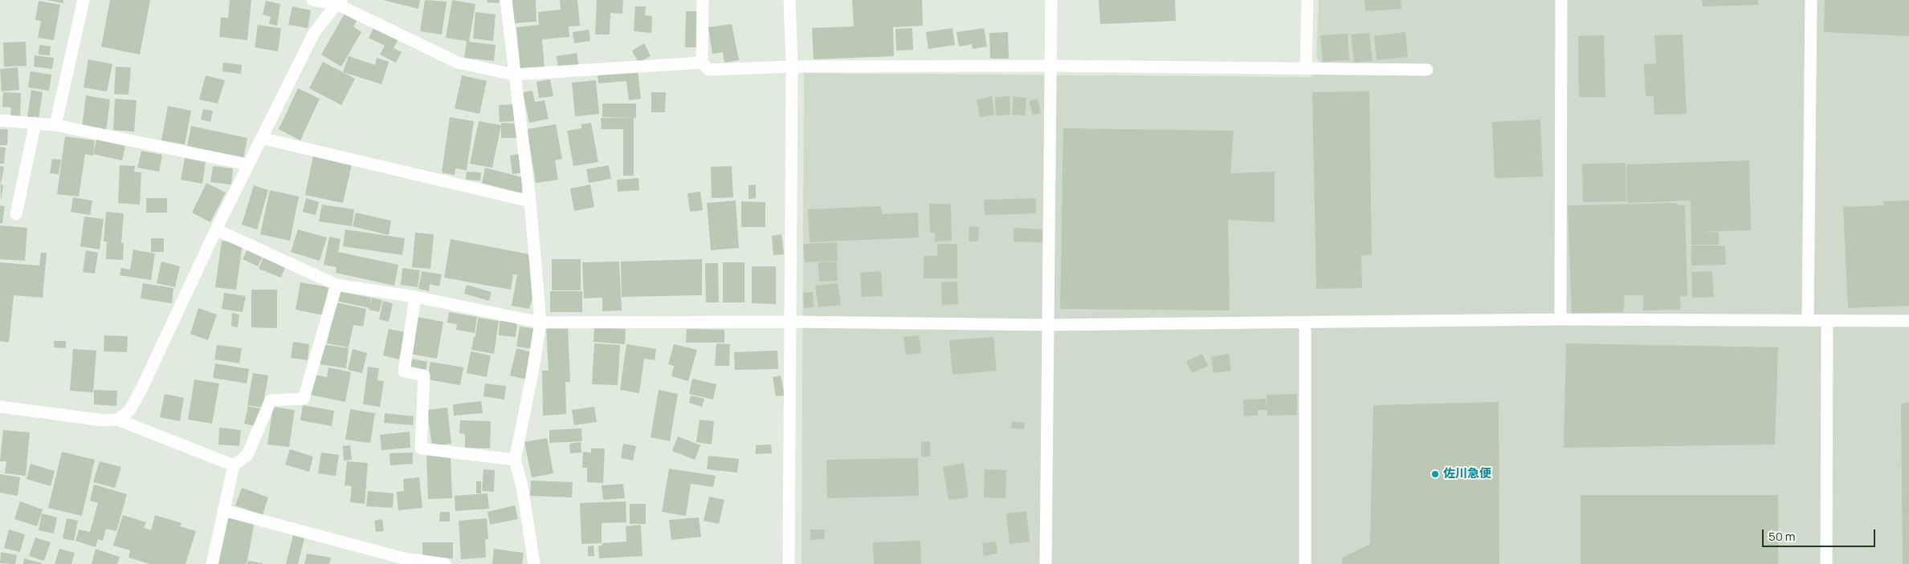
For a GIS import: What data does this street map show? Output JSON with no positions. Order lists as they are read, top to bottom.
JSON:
{
  "places": ["佐川急便"],
  "scale_bar": "50 m"
}
